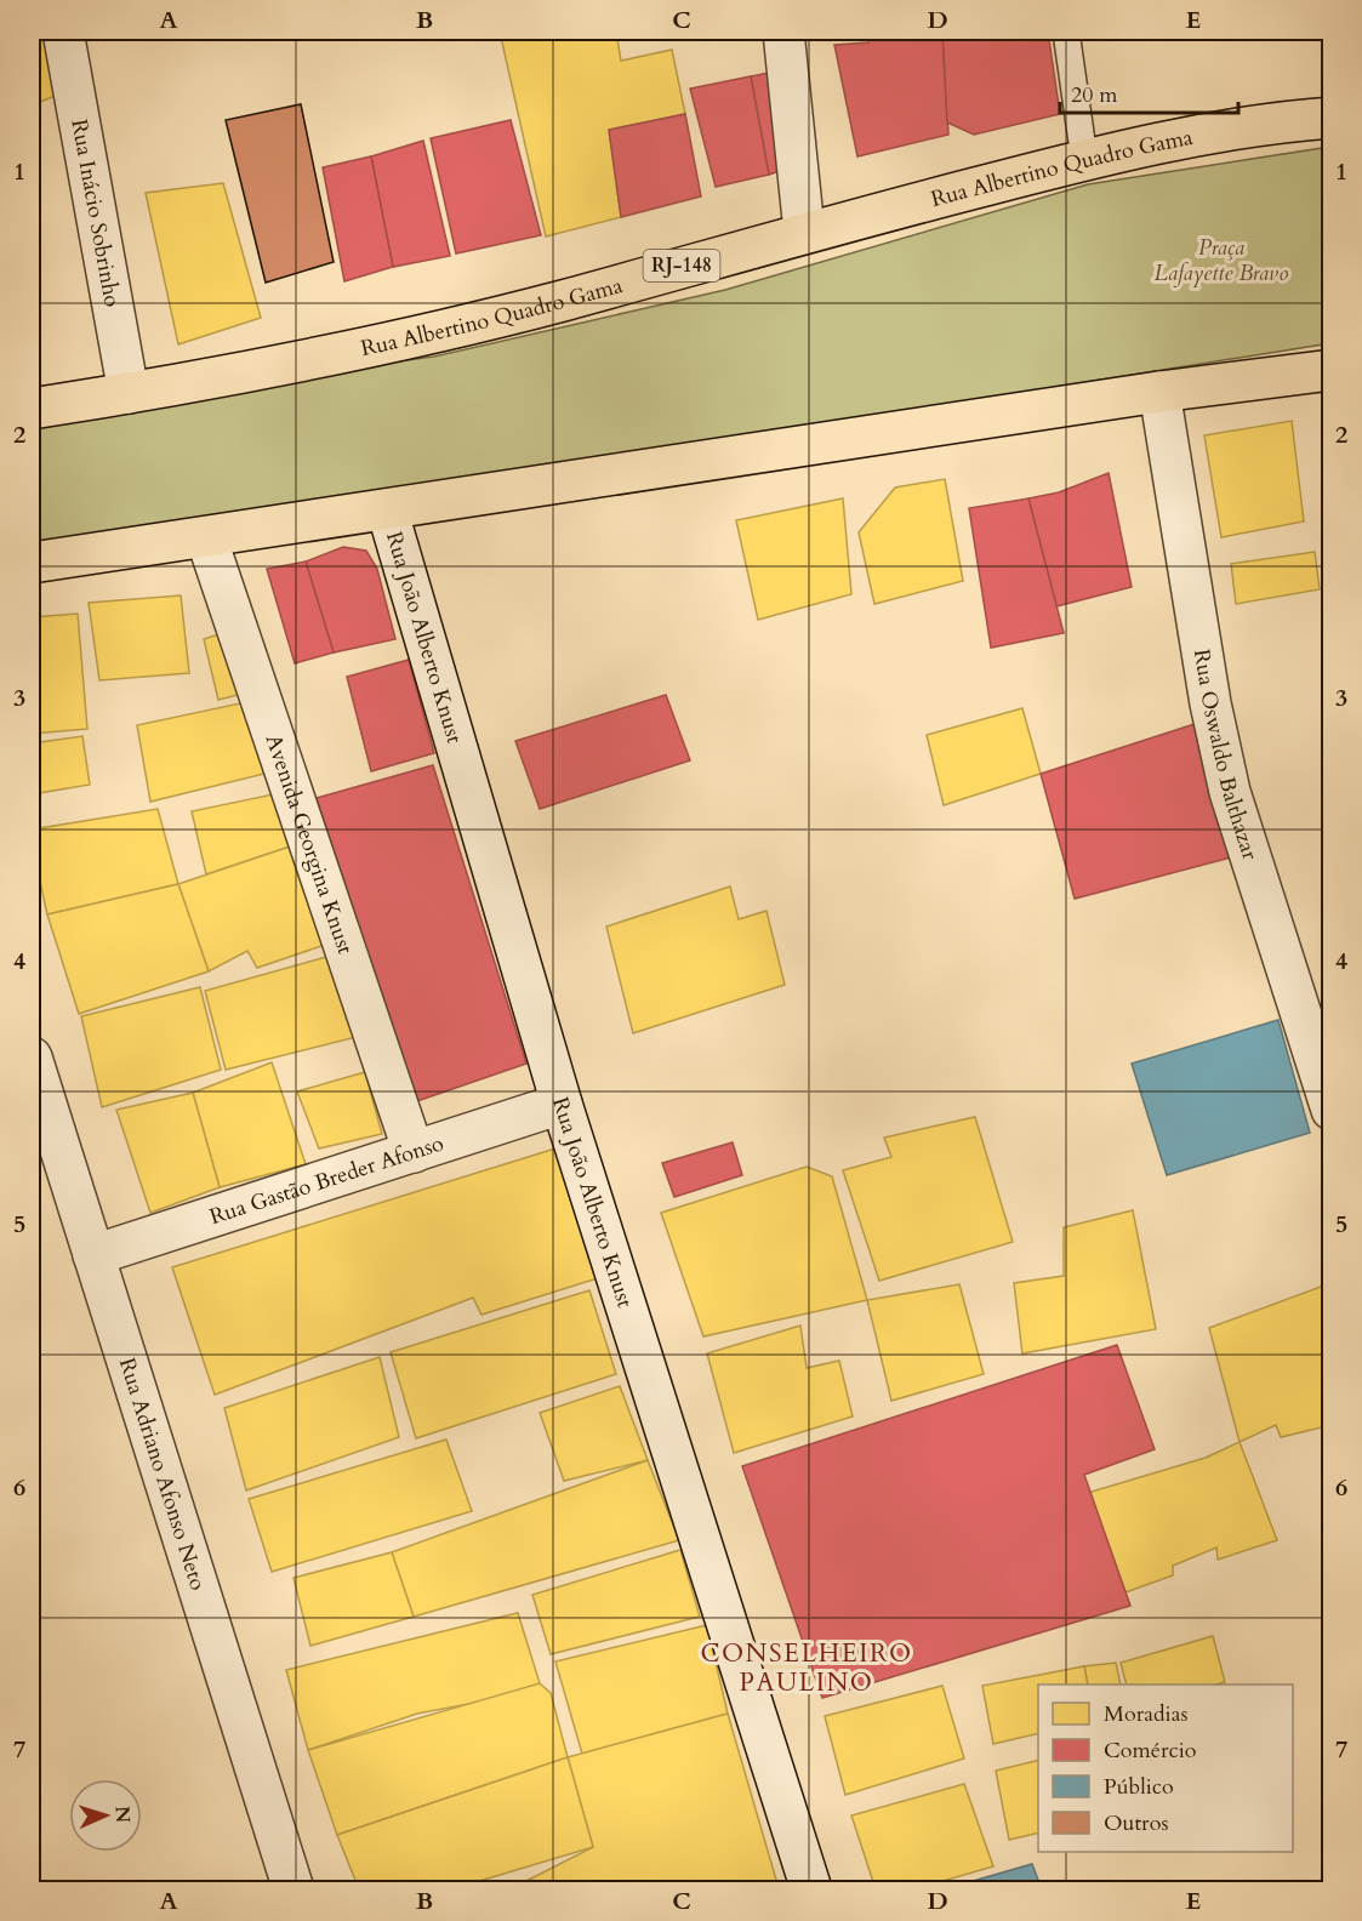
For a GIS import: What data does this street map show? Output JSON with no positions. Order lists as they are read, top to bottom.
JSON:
{
  "streets": {
    "main road": ["Rua Albertino Quadro Gama", "RJ-148"],
    "street": [
      "Rua Inácio Sobrinho",
      "Rua João Alberto Knust",
      "Rua Oswaldo Balthazar",
      "Avenida Georgina Knust",
      "Rua Gastão Breder Afonso",
      "Rua Adriano Afonso Neto"
    ]
  },
  "crossings": [
    ["Rua Albertino Quadro Gama", "Rua Inácio Sobrinho"],
    ["Rua João Alberto Knust", "Rua Gastão Breder Afonso"],
    ["Avenida Georgina Knust", "Rua Gastão Breder Afonso"],
    ["Rua Gastão Breder Afonso", "Rua Adriano Afonso Neto"]
  ],
  "districts": ["CONSELHEIRO PAULINO"],
  "parks": ["Praça Lafayette Bravo"],
  "legend": [
    "Moradias",
    "Comércio",
    "Público",
    "Outros"
  ],
  "scale_bar": "20 m",
  "north": "right",
  "grid": {
    "columns": [
      "A",
      "B",
      "C",
      "D",
      "E"
    ],
    "rows": [
      "1",
      "2",
      "3",
      "4",
      "5",
      "6",
      "7"
    ]
  }
}
